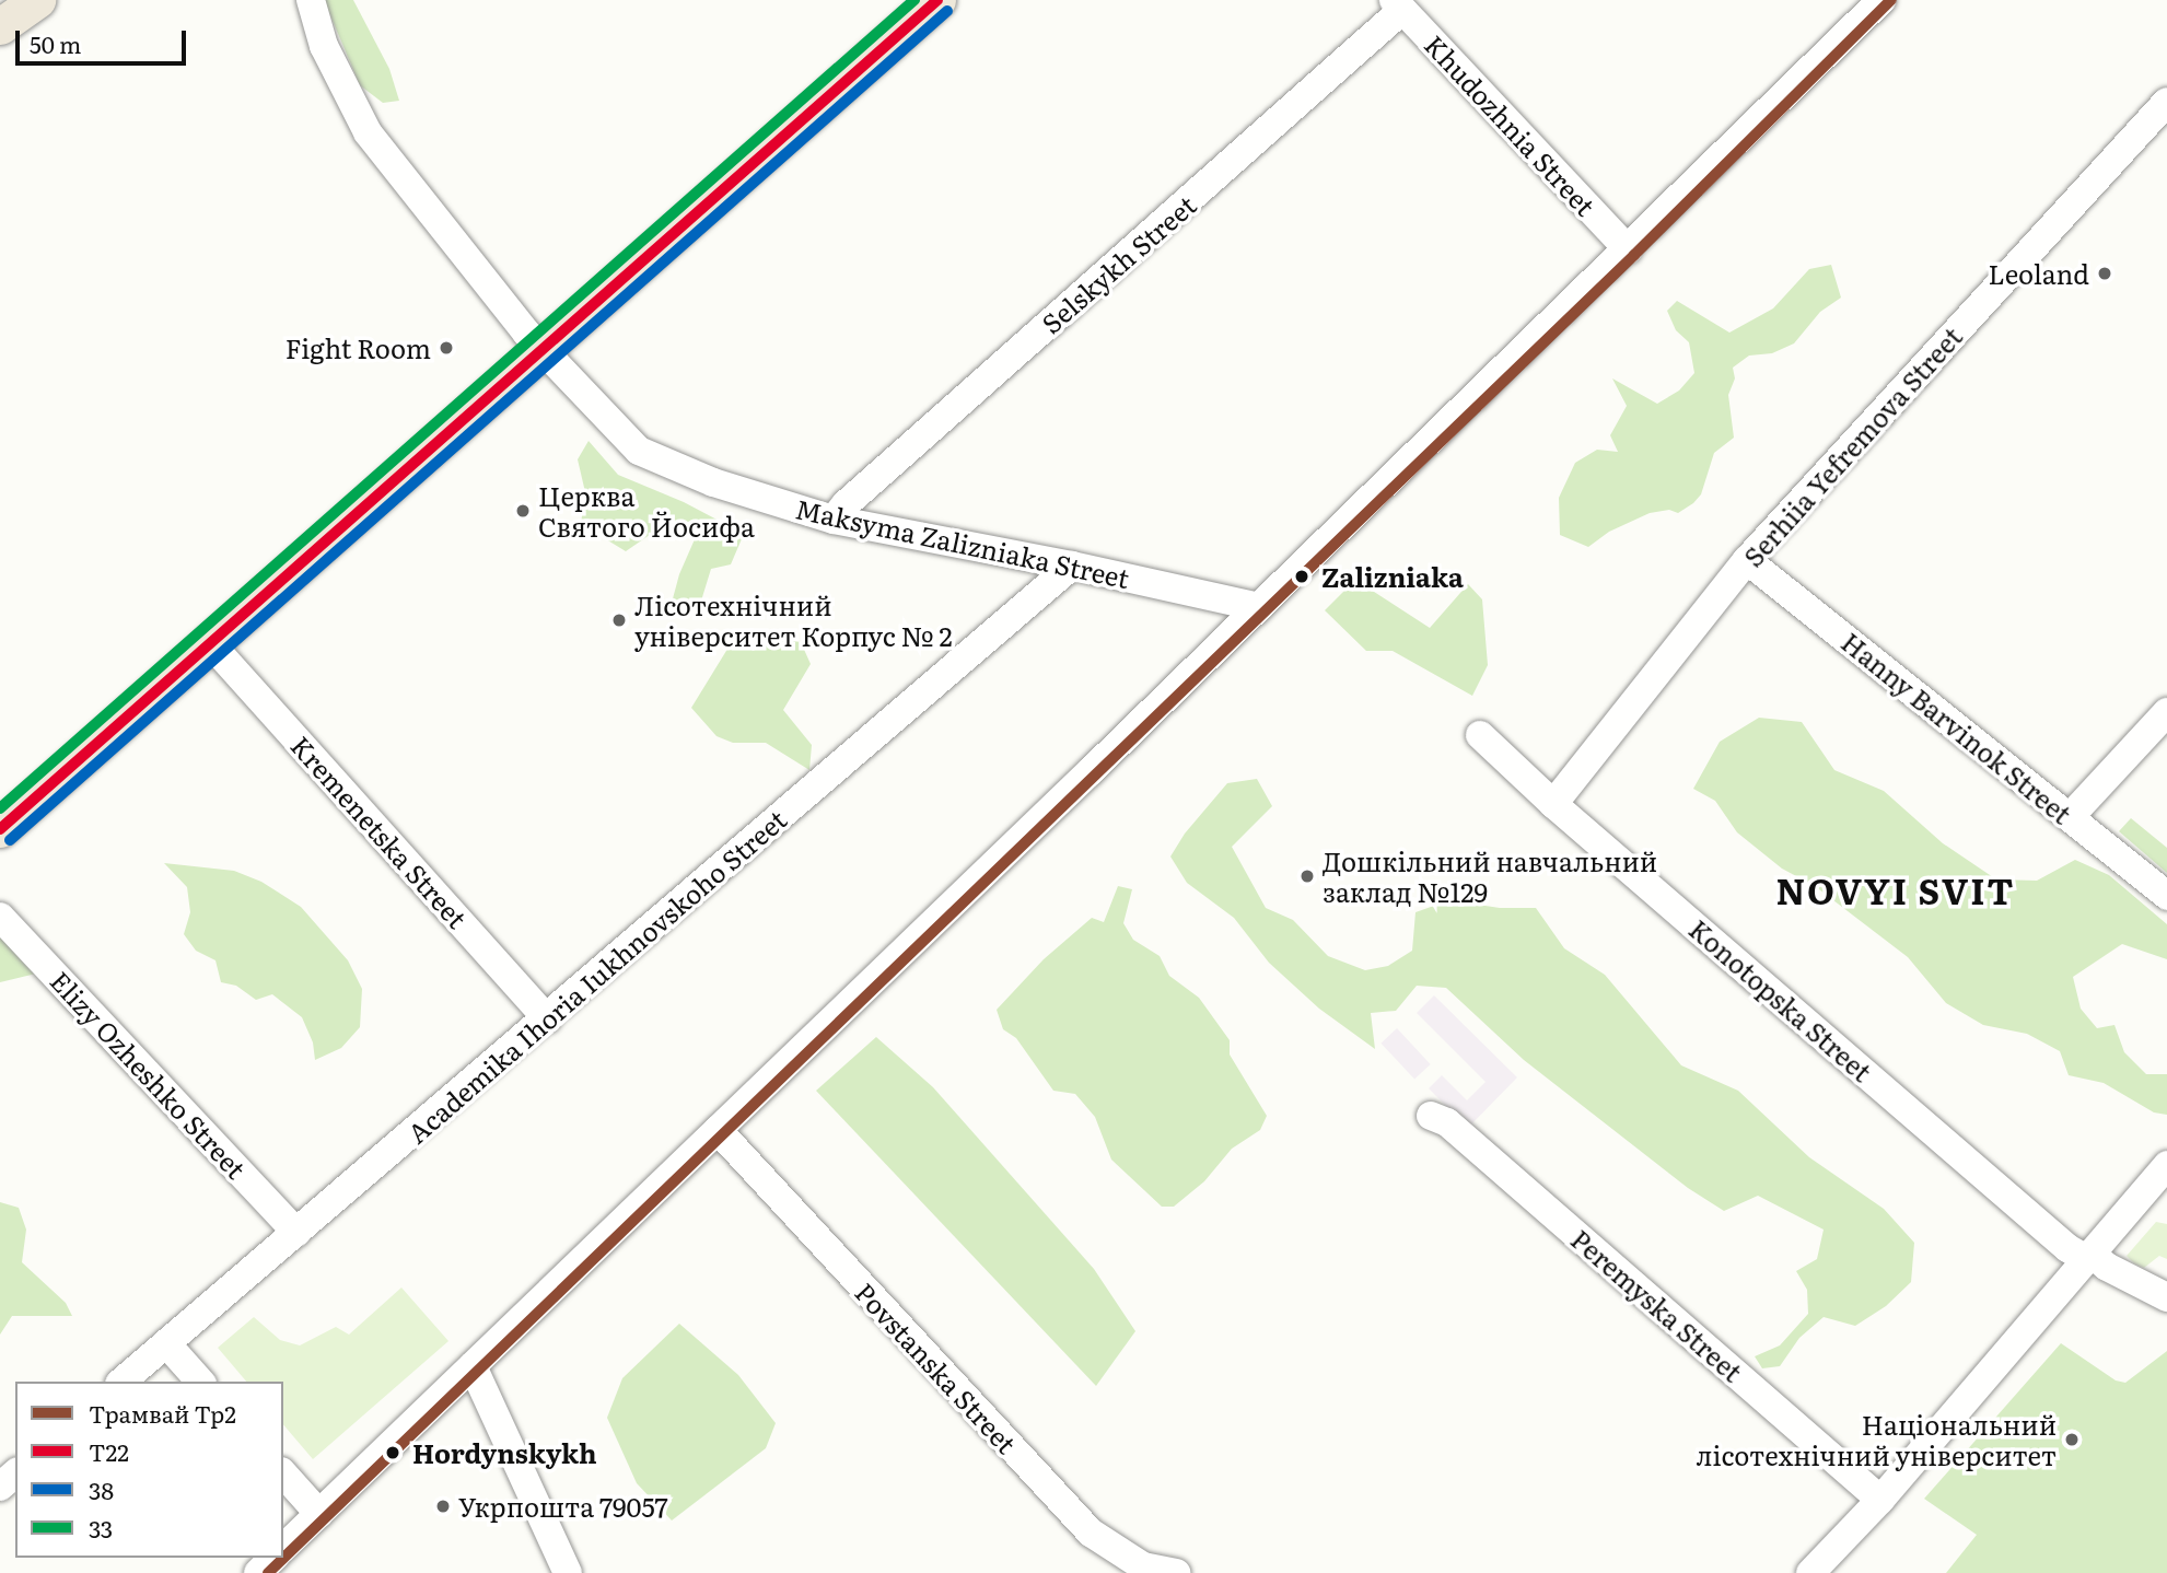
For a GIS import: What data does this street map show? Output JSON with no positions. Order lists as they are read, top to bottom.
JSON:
{
  "streets": {
    "street": [
      "Khudozhnia Street",
      "Selskykh Street",
      "Serhiia Yefremova Street",
      "Maksyma Zalizniaka Street",
      "Hanny Barvinok Street",
      "Kremenetska Street",
      "Academika Ihoria Iukhnovskoho Street",
      "Konotopska Street",
      "Elizy Ozheshko Street",
      "Peremyska Street",
      "Povstanska Street"
    ]
  },
  "crossings": [
    ["Khudozhnia Street", "Selskykh Street"],
    ["Selskykh Street", "Maksyma Zalizniaka Street"],
    ["Serhiia Yefremova Street", "Hanny Barvinok Street"],
    ["Serhiia Yefremova Street", "Konotopska Street"],
    ["Maksyma Zalizniaka Street", "Academika Ihoria Iukhnovskoho Street"],
    ["Kremenetska Street", "Academika Ihoria Iukhnovskoho Street"],
    ["Academika Ihoria Iukhnovskoho Street", "Elizy Ozheshko Street"]
  ],
  "districts": ["NOVYI SVIT"],
  "places": [
    "Leoland",
    "Fight Room",
    "Церква Святого Йосифа",
    "Zalizniaka",
    "Лісотехнічний університет Корпус № 2",
    "Дошкільний навчальний заклад №129",
    "Національний лісотехнічний університет",
    "Hordynskykh",
    "Укрпошта 79057"
  ],
  "lines": [
    "tram line Тр2",
    "transit line Т22",
    "transit line 33",
    "transit line 38"
  ],
  "legend": [
    "Трамвай Тр2",
    "Т22",
    "38",
    "33"
  ],
  "scale_bar": "50 m"
}
